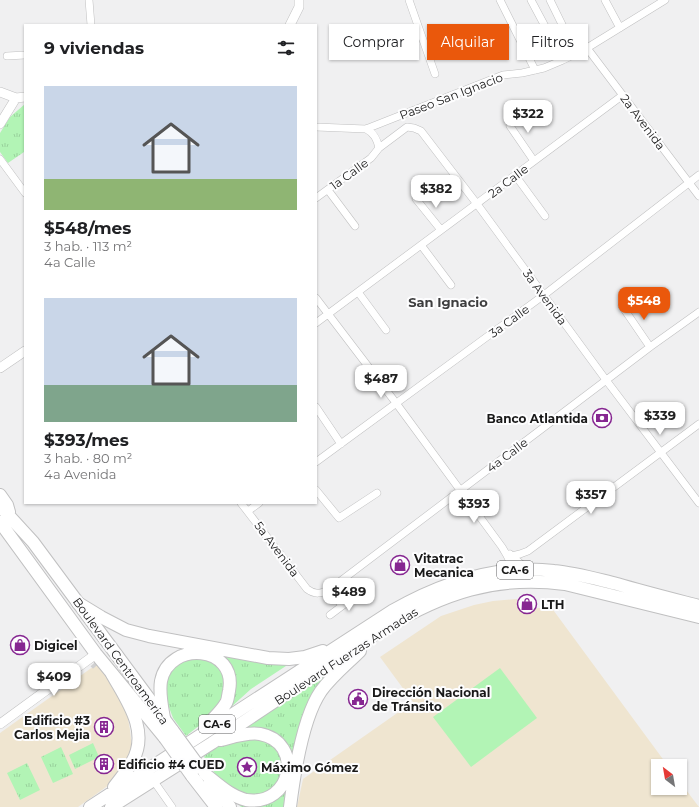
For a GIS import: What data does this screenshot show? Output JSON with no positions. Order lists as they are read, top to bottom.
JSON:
{
  "streets": {
    "main road": ["CA-6", "Boulevard Fuerzas Armadas", "Boulevard Centroamerica"],
    "street": [
      "Paseo San Ignacio",
      "2a Avenida",
      "1a Calle",
      "2a Calle",
      "3a Avenida",
      "3a Calle",
      "4a Calle",
      "5a Avenida"
    ]
  },
  "crossings": [
    ["Paseo San Ignacio", "1a Calle"],
    ["2a Avenida", "2a Calle"],
    ["2a Avenida", "3a Calle"],
    ["1a Calle", "3a Avenida"],
    ["2a Calle", "3a Avenida"],
    ["3a Avenida", "3a Calle"],
    ["3a Avenida", "4a Calle"],
    ["4a Calle", "5a Avenida"]
  ],
  "districts": ["San Ignacio"],
  "places": {
    "bank": ["Banco Atlantida"],
    "shop": ["Vitatrac Mecanica", "LTH", "Digicel"],
    "public building": ["Dirección Nacional de Tránsito"],
    "building": ["Edificio #3 Carlos Mejia", "Edificio #4 CUED"],
    "place": ["Máximo Gómez"]
  },
  "north": "top left",
  "page": {
    "chip": ["Comprar", "Alquilar", "Filtros"],
    "heading": "9 viviendas",
    "list": [
      {
        "name": "$548/mes",
        "note": "3 hab. · 113 m² · 4a Calle"
      },
      {
        "name": "$393/mes",
        "note": "3 hab. · 80 m² · 4a Avenida"
      }
    ],
    "price": [
      "$322",
      "$382",
      "$548",
      "$487",
      "$339",
      "$357",
      "$393",
      "$489",
      "$409"
    ]
  }
}
